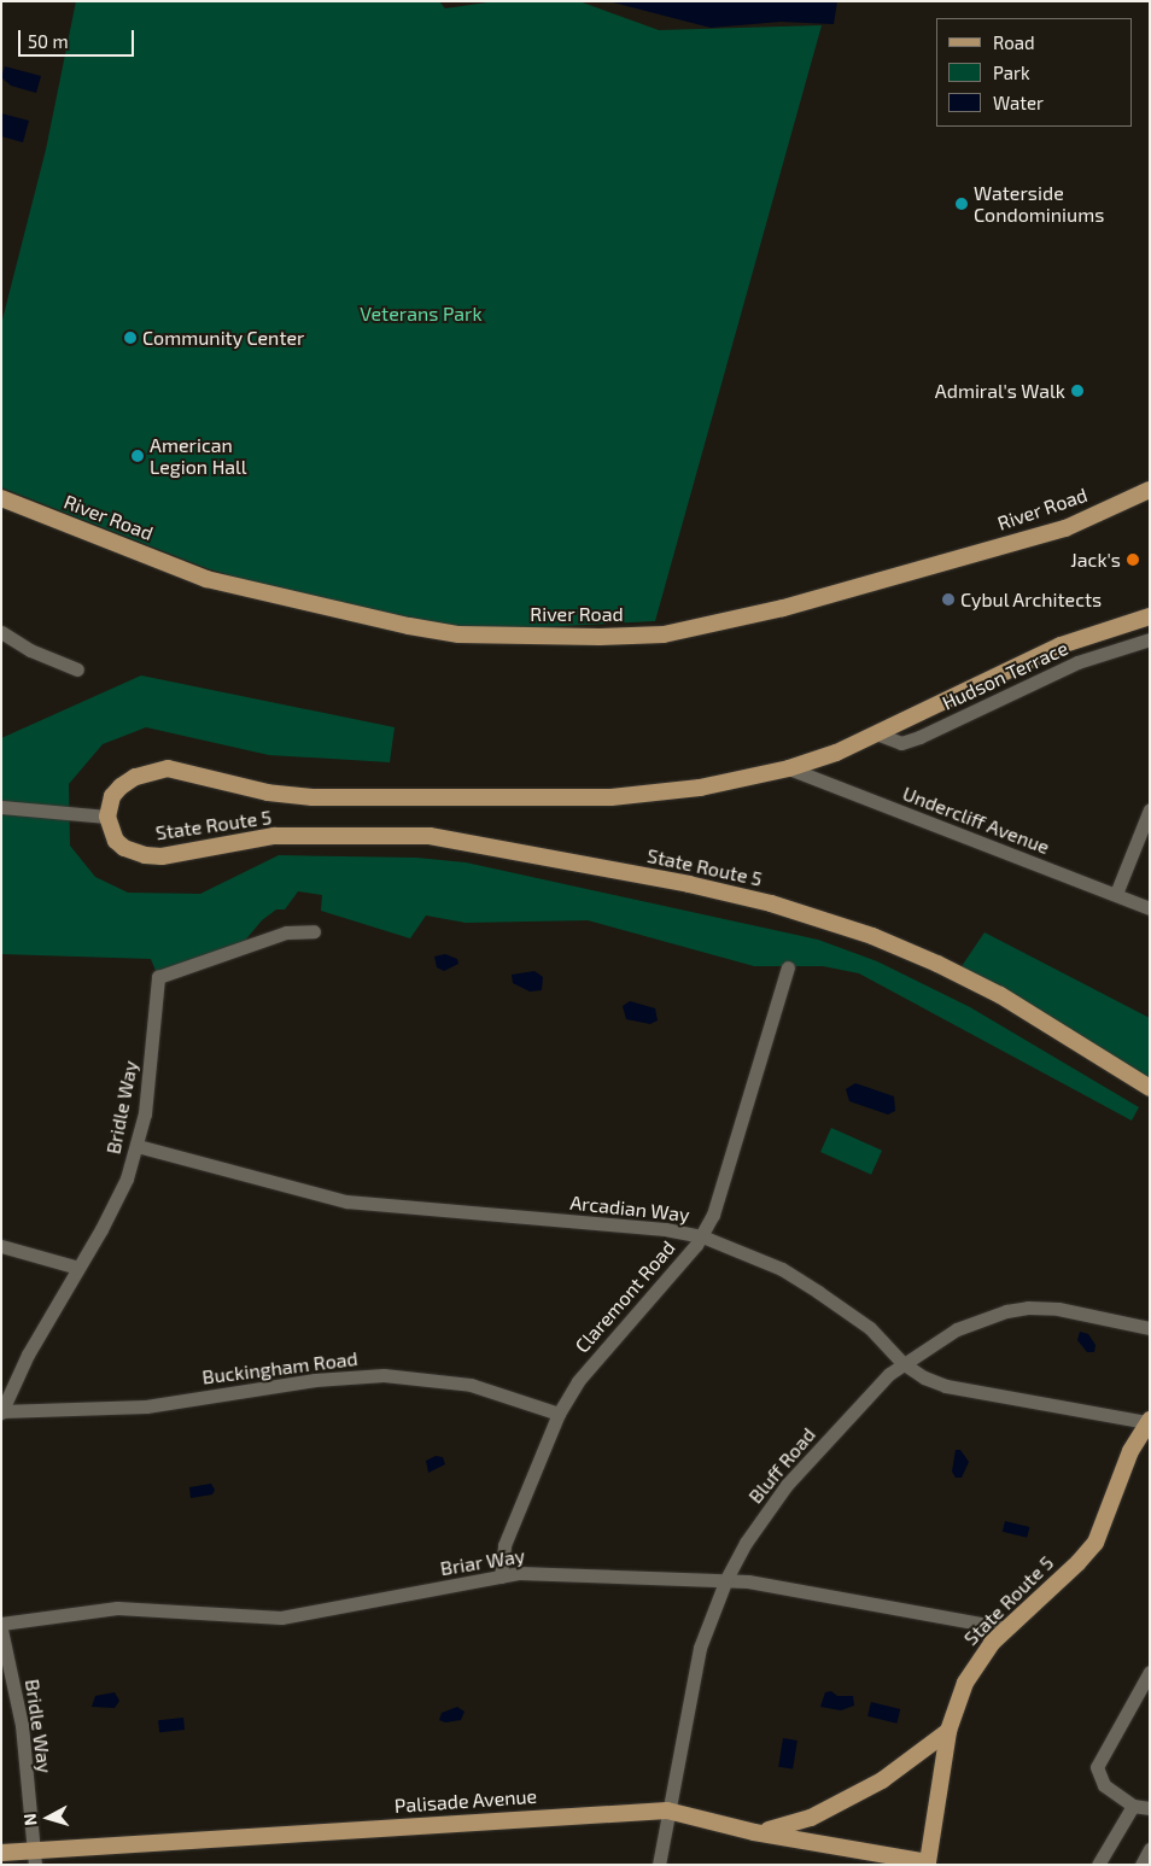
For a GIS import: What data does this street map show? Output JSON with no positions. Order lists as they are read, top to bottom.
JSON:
{
  "streets": {
    "main road": ["River Road", "State Route 5", "Palisade Avenue"],
    "street": [
      "Hudson Terrace",
      "Undercliff Avenue",
      "Bridle Way",
      "Arcadian Way",
      "Claremont Road",
      "Buckingham Road",
      "Bluff Road",
      "Briar Way"
    ]
  },
  "crossings": [
    ["Hudson Terrace", "State Route 5"],
    ["Undercliff Avenue", "State Route 5"],
    ["State Route 5", "Arcadian Way"],
    ["State Route 5", "Briar Way"],
    ["State Route 5", "Palisade Avenue"],
    ["Bridle Way", "Arcadian Way"],
    ["Bridle Way", "Buckingham Road"],
    ["Bridle Way", "Palisade Avenue"],
    ["Arcadian Way", "Claremont Road"],
    ["Arcadian Way", "Bluff Road"],
    ["Claremont Road", "Buckingham Road"],
    ["Claremont Road", "Briar Way"],
    ["Bluff Road", "Briar Way"],
    ["Bluff Road", "Palisade Avenue"]
  ],
  "parks": ["Veterans Park"],
  "places": [
    "Waterside Condominiums",
    "Community Center",
    "Admiral's Walk",
    "American Legion Hall",
    "Jack's",
    "Cybul Architects"
  ],
  "legend": ["Road", "Park", "Water"],
  "scale_bar": "50 m",
  "north": "left"
}
